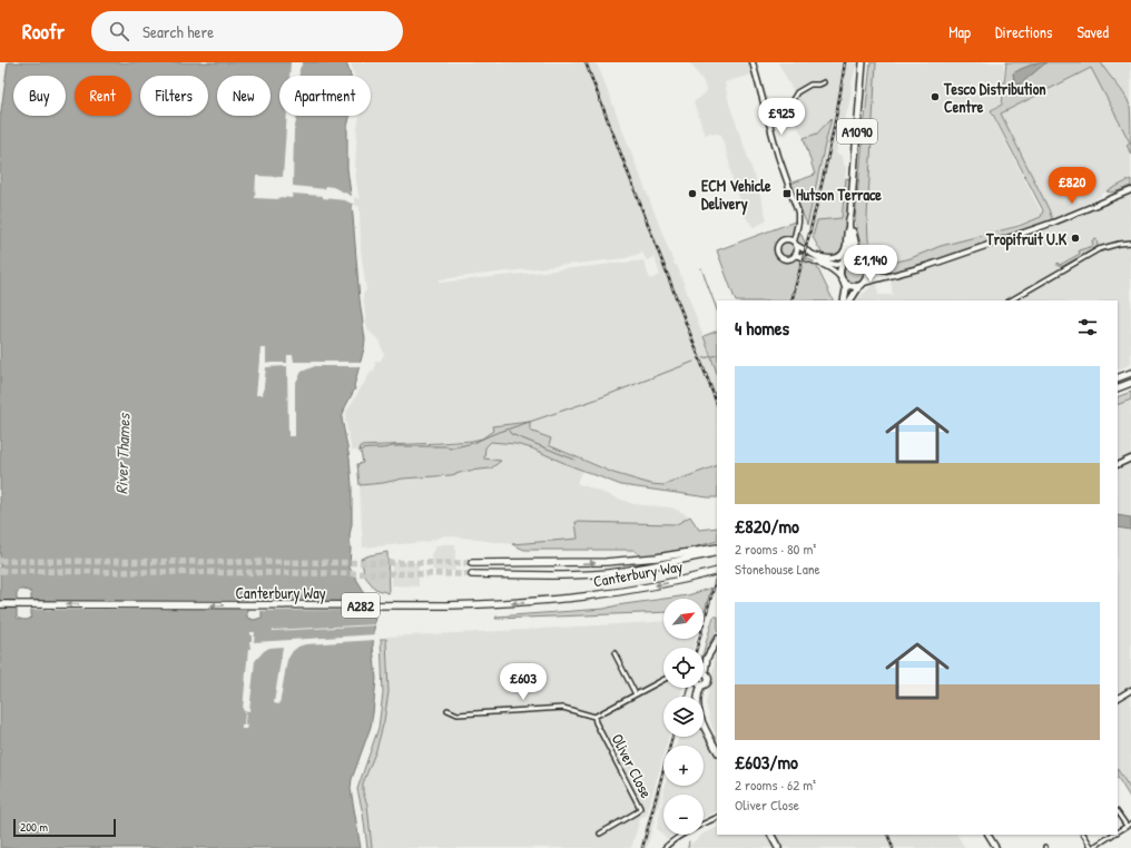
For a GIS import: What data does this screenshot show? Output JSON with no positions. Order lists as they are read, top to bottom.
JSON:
{
  "streets": {
    "highway": ["Canterbury Way", "A282"],
    "main road": ["A1090"],
    "street": ["Oliver Close"]
  },
  "water": ["River Thames"],
  "places": {
    "other": ["Tesco Distribution Centre", "ECM Vehicle Delivery", "Tropifruit U.K"],
    "transit": ["Hutson Terrace"]
  },
  "scale_bar": "200 m",
  "north": "top right",
  "page": {
    "header": "Roofr",
    "search": "Search here",
    "nav": ["Map", "Directions", "Saved"],
    "chip": [
      "Buy",
      "Rent",
      "Filters",
      "New",
      "Apartment"
    ],
    "price": [
      "£925",
      "£820",
      "£1,140",
      "£603"
    ],
    "heading": "4 homes",
    "list": [
      {
        "name": "£820/mo",
        "note": "2 rooms · 80 m² · Stonehouse Lane"
      },
      {
        "name": "£603/mo",
        "note": "2 rooms · 62 m² · Oliver Close"
      }
    ],
    "map_buttons": ["+", "−"],
    "scale": "200 m"
  }
}
